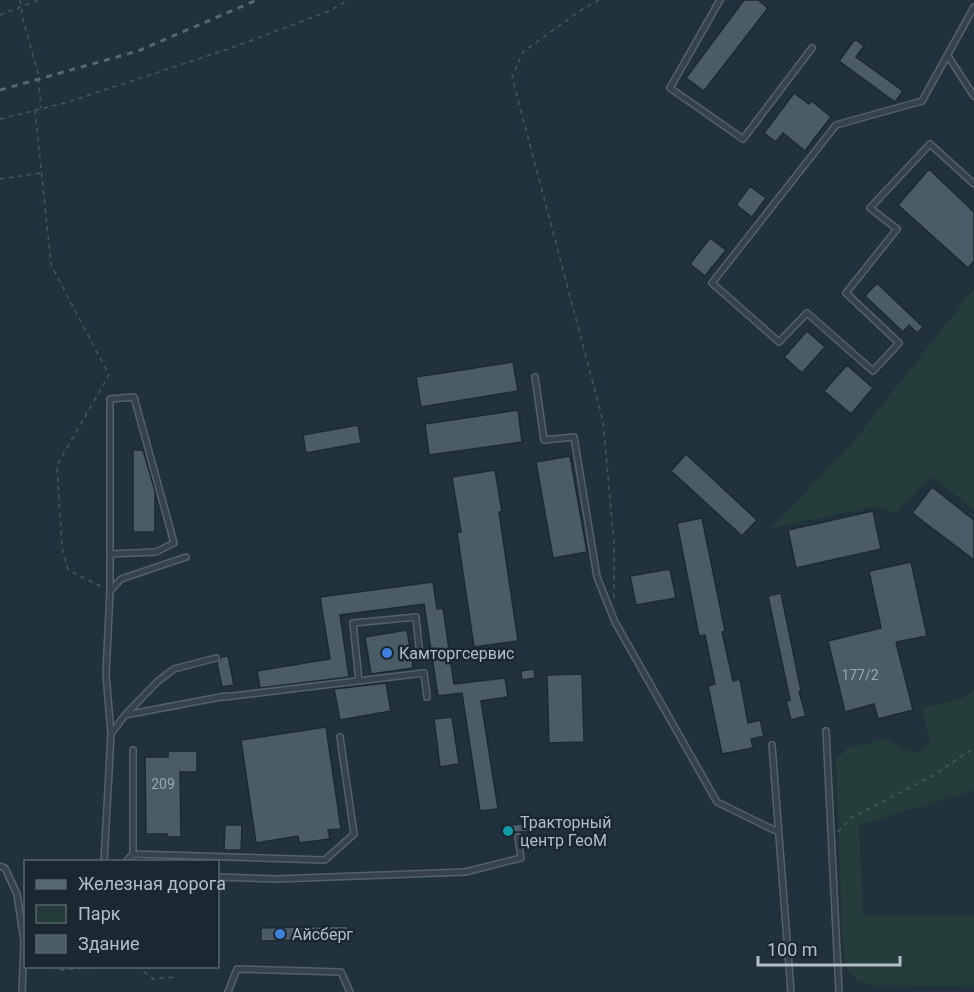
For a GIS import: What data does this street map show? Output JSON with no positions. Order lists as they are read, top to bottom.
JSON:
{
  "places": ["Камторгсервис", "Тракторный центр ГеоМ", "Айсберг"],
  "house_numbers": ["177/2", "209"],
  "legend": ["Железная дорога", "Парк", "Здание"],
  "scale_bar": "100 m"
}
